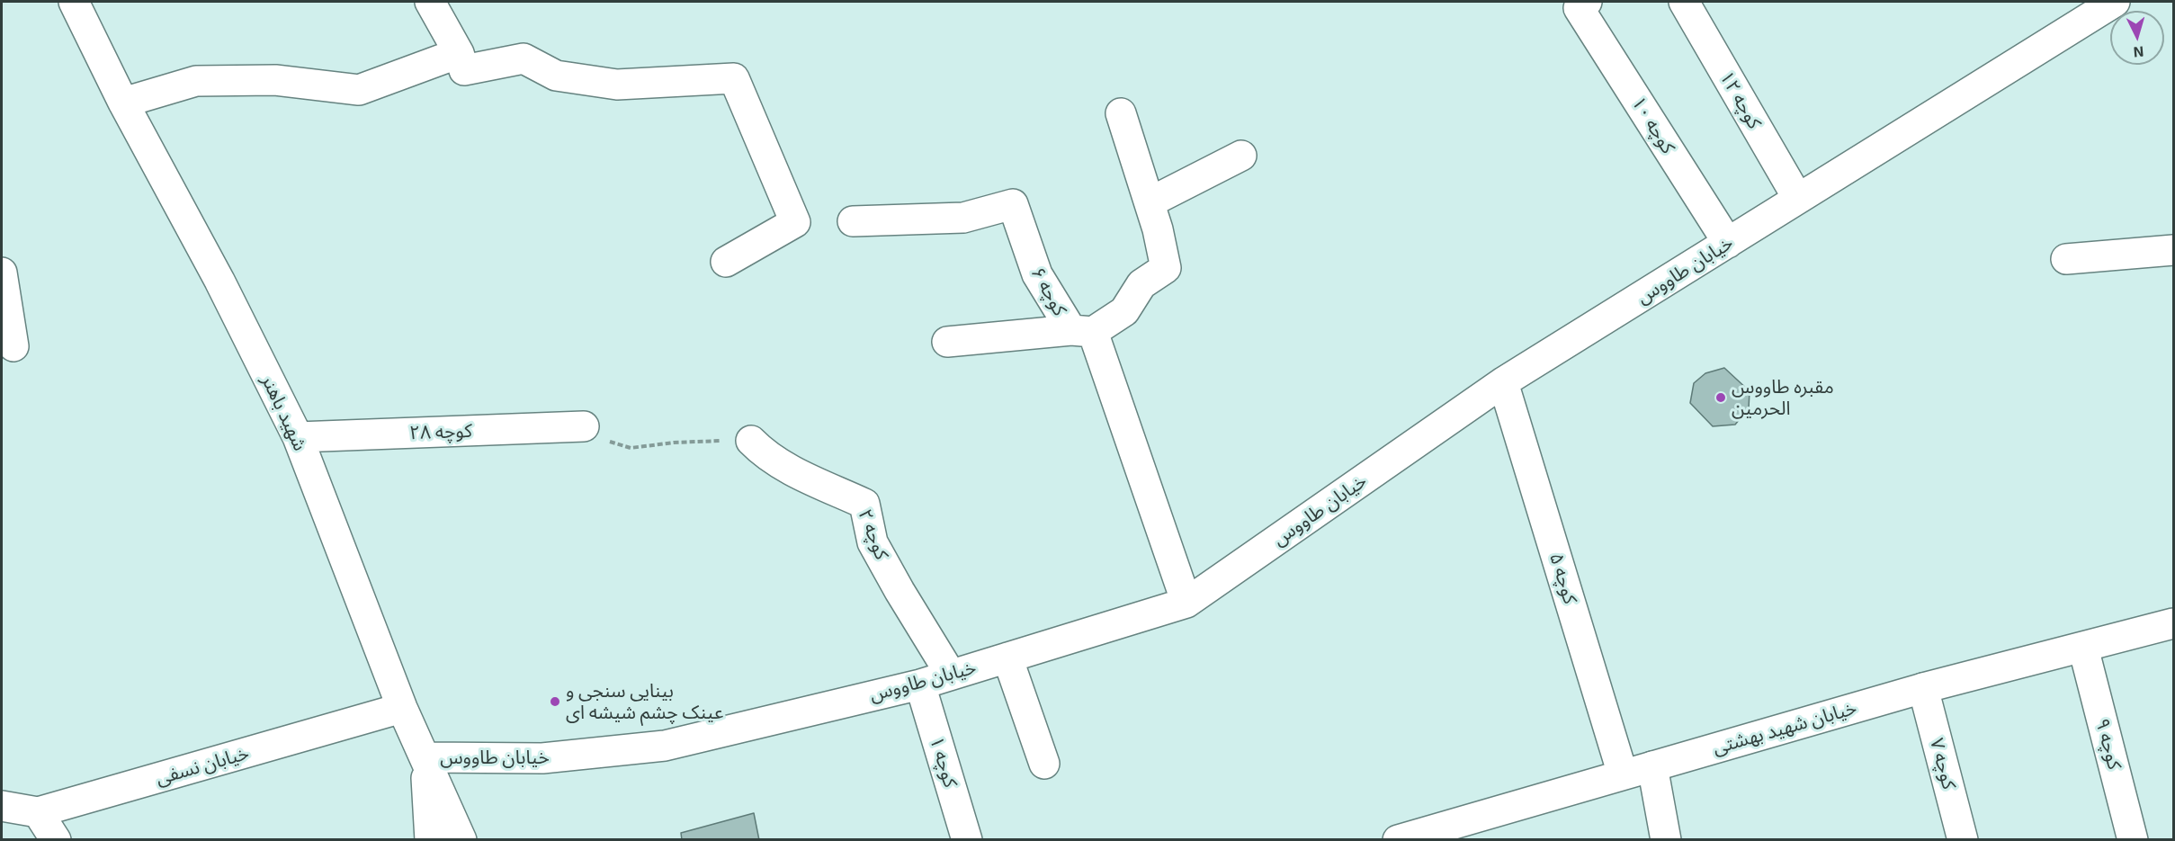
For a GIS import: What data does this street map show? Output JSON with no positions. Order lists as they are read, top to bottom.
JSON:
{
  "streets": {
    "street": [
      "کوچه ۱۲",
      "کوچه ۱۰",
      "خیابان طاووس",
      "کوچه ۶",
      "شهید باهنر",
      "کوچه ۲۸",
      "کوچه ۲",
      "کوچه ۵",
      "خیابان شهید بهشتی",
      "کوچه ۹",
      "کوچه ۱",
      "کوچه ۷",
      "خیابان نسفی"
    ]
  },
  "crossings": [
    ["کوچه ۱۲", "خیابان طاووس"],
    ["کوچه ۱۰", "خیابان طاووس"],
    ["خیابان طاووس", "کوچه ۶"],
    ["خیابان طاووس", "شهید باهنر"],
    ["خیابان طاووس", "کوچه ۲"],
    ["خیابان طاووس", "کوچه ۵"],
    ["خیابان طاووس", "کوچه ۱"],
    ["شهید باهنر", "کوچه ۲۸"],
    ["شهید باهنر", "خیابان نسفی"],
    ["کوچه ۵", "خیابان شهید بهشتی"],
    ["خیابان شهید بهشتی", "کوچه ۹"],
    ["خیابان شهید بهشتی", "کوچه ۷"]
  ],
  "places": ["مقبره طاووس الحرمین", "بینایی سنجی و عینک چشم شیشه ای"],
  "north": "bottom"
}
